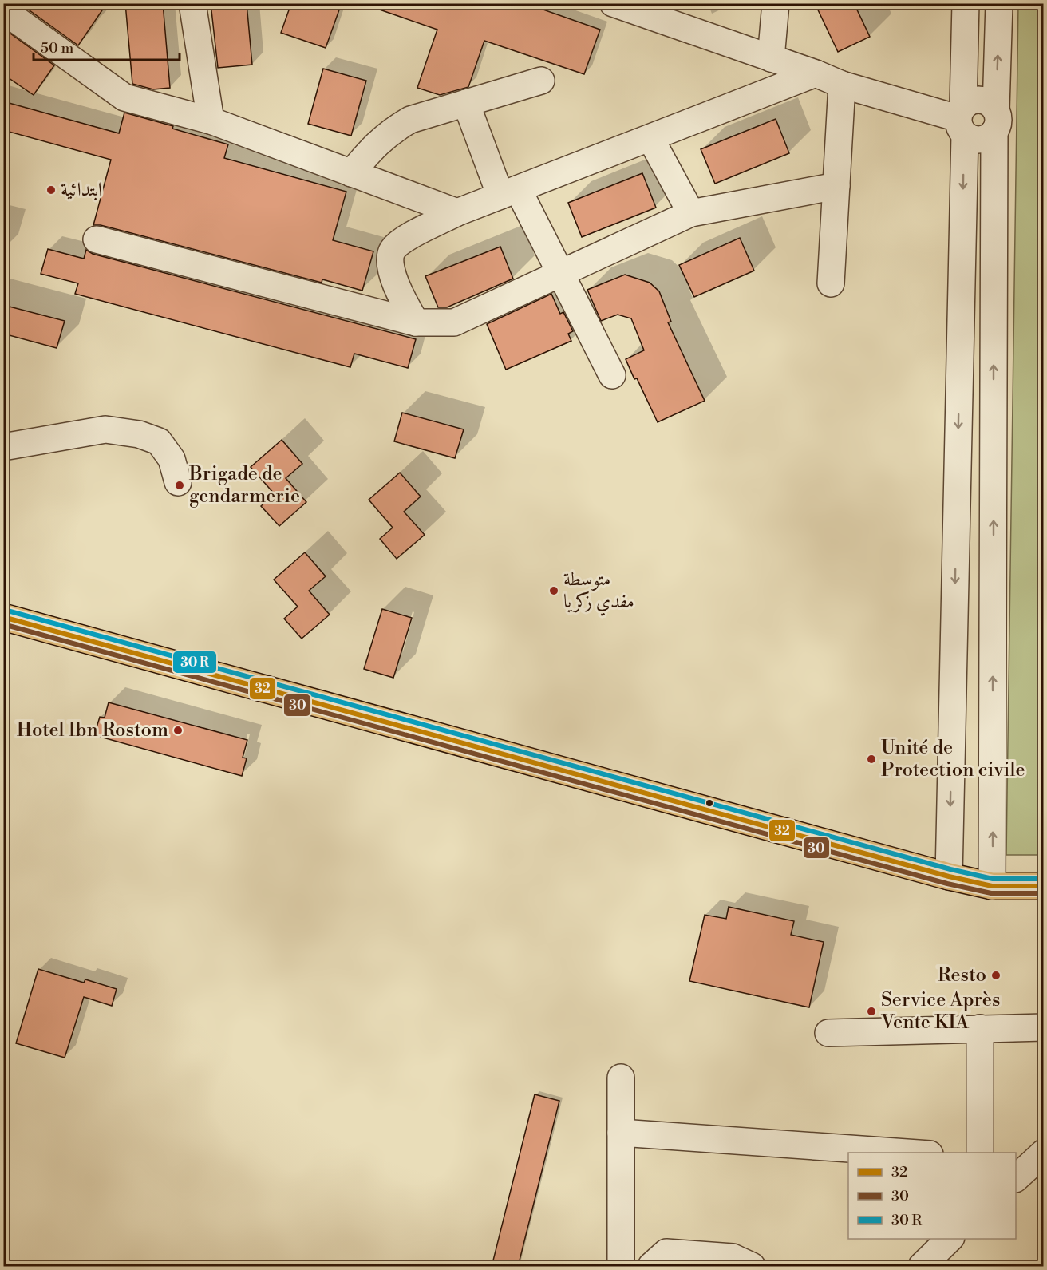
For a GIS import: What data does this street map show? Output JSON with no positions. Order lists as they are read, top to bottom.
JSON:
{
  "places": [
    "ابتدائية",
    "Brigade de gendarmerie",
    "متوسطة مفدي زكريا",
    "Hotel Ibn Rostom",
    "Unité de Protection civile",
    "Resto",
    "Service Après Vente KIA"
  ],
  "lines": ["transit line 32", "transit line 30"],
  "legend": ["32", "30", "30 R"],
  "scale_bar": "50 m"
}
